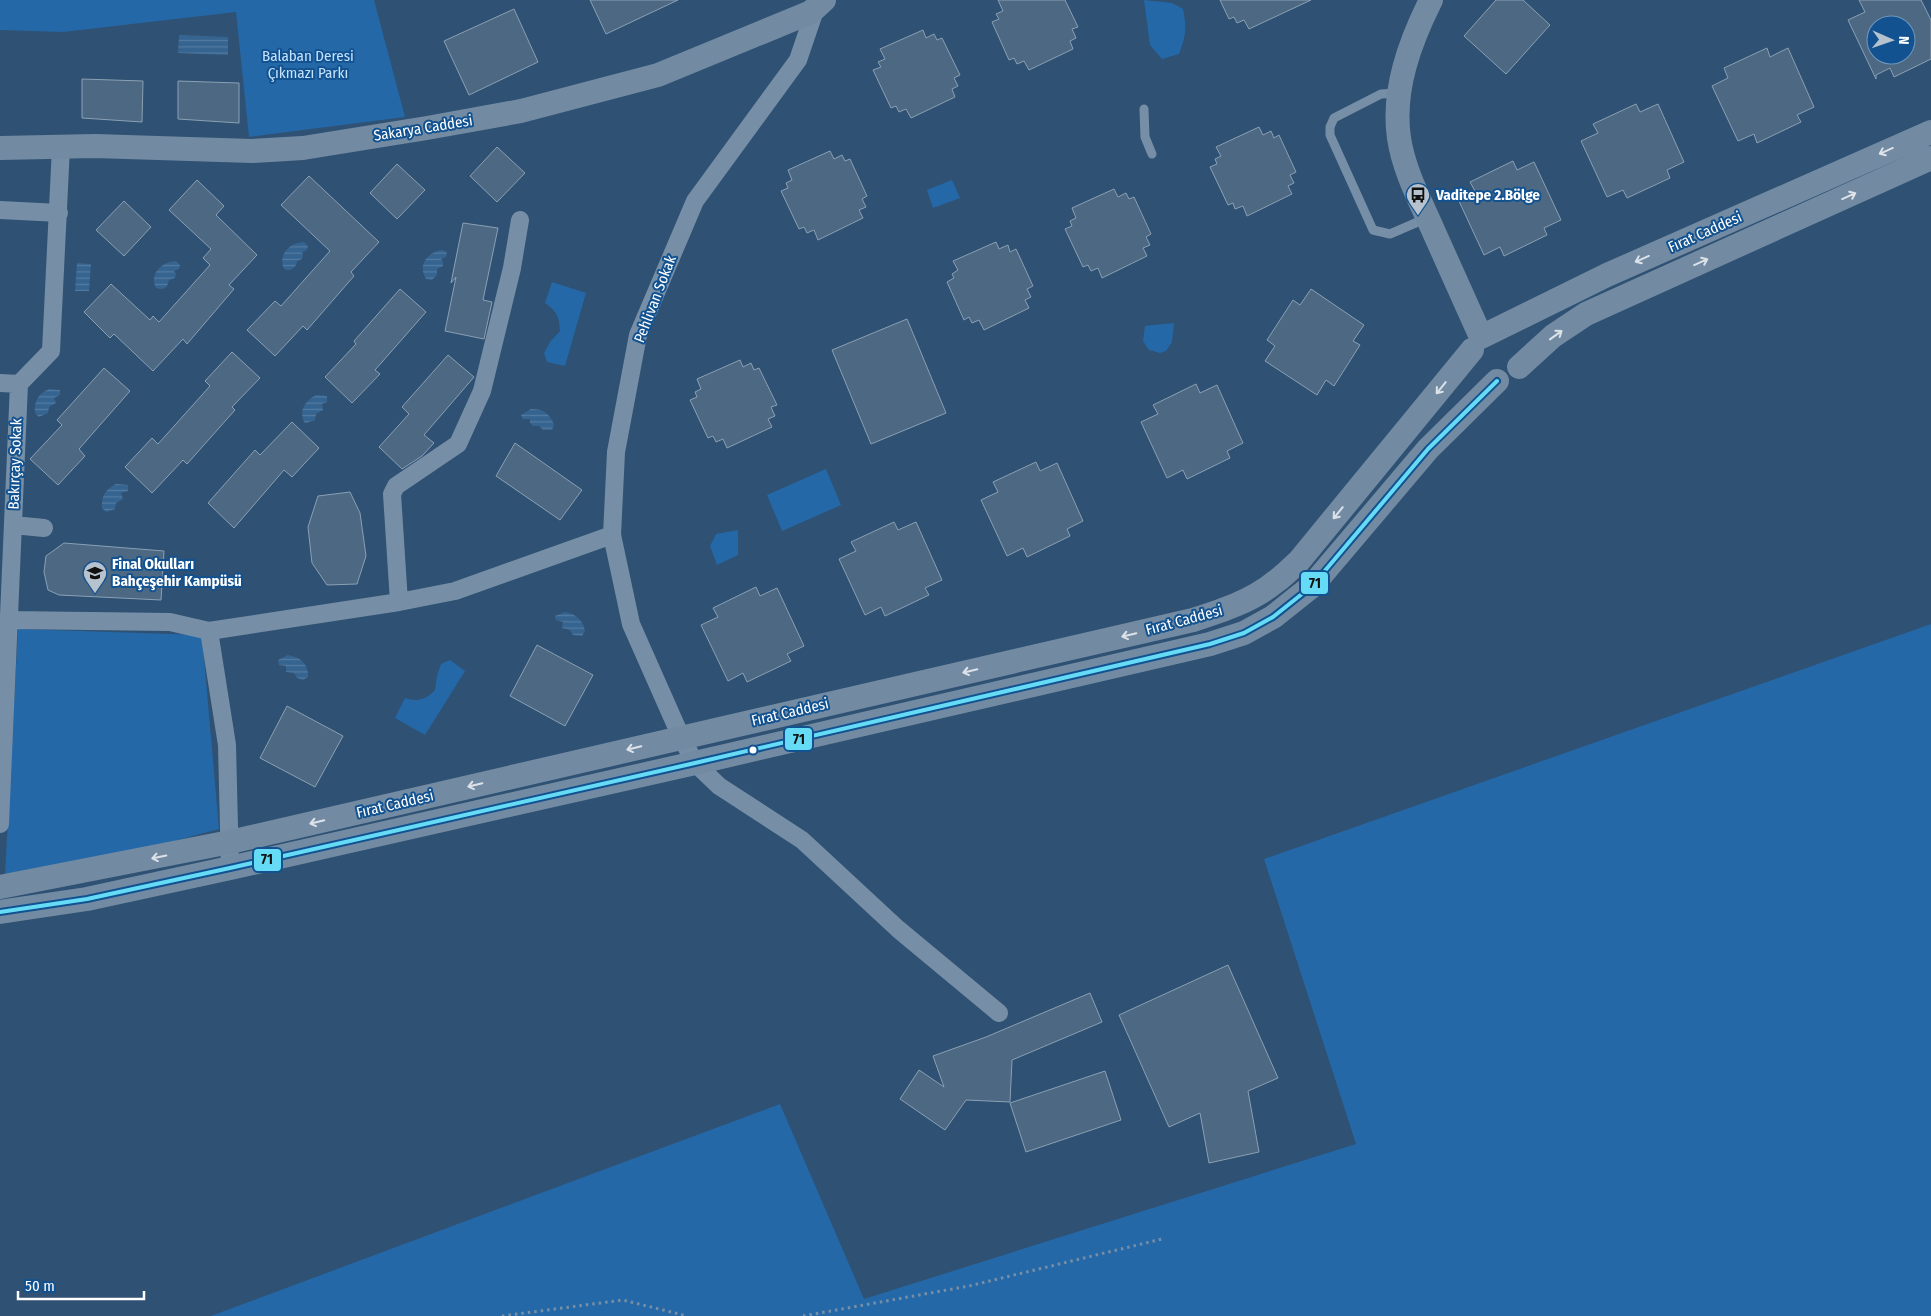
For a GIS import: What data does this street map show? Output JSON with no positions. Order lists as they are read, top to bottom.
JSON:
{
  "streets": {
    "main road": ["Sakarya Caddesi", "Fırat Caddesi"],
    "street": ["Pehlivan Sokak", "Bakırçay Sokak"]
  },
  "crossings": [
    ["Sakarya Caddesi", "Pehlivan Sokak"],
    ["Fırat Caddesi", "Pehlivan Sokak"]
  ],
  "parks": ["Balaban Deresi Çıkmazı Parkı"],
  "places": {
    "bus stop": ["Vaditepe 2.Bölge"],
    "school or university": ["Final Okulları Bahçeşehir Kampüsü"]
  },
  "lines": ["transit line 71"],
  "scale_bar": "50 m",
  "north": "right"
}
